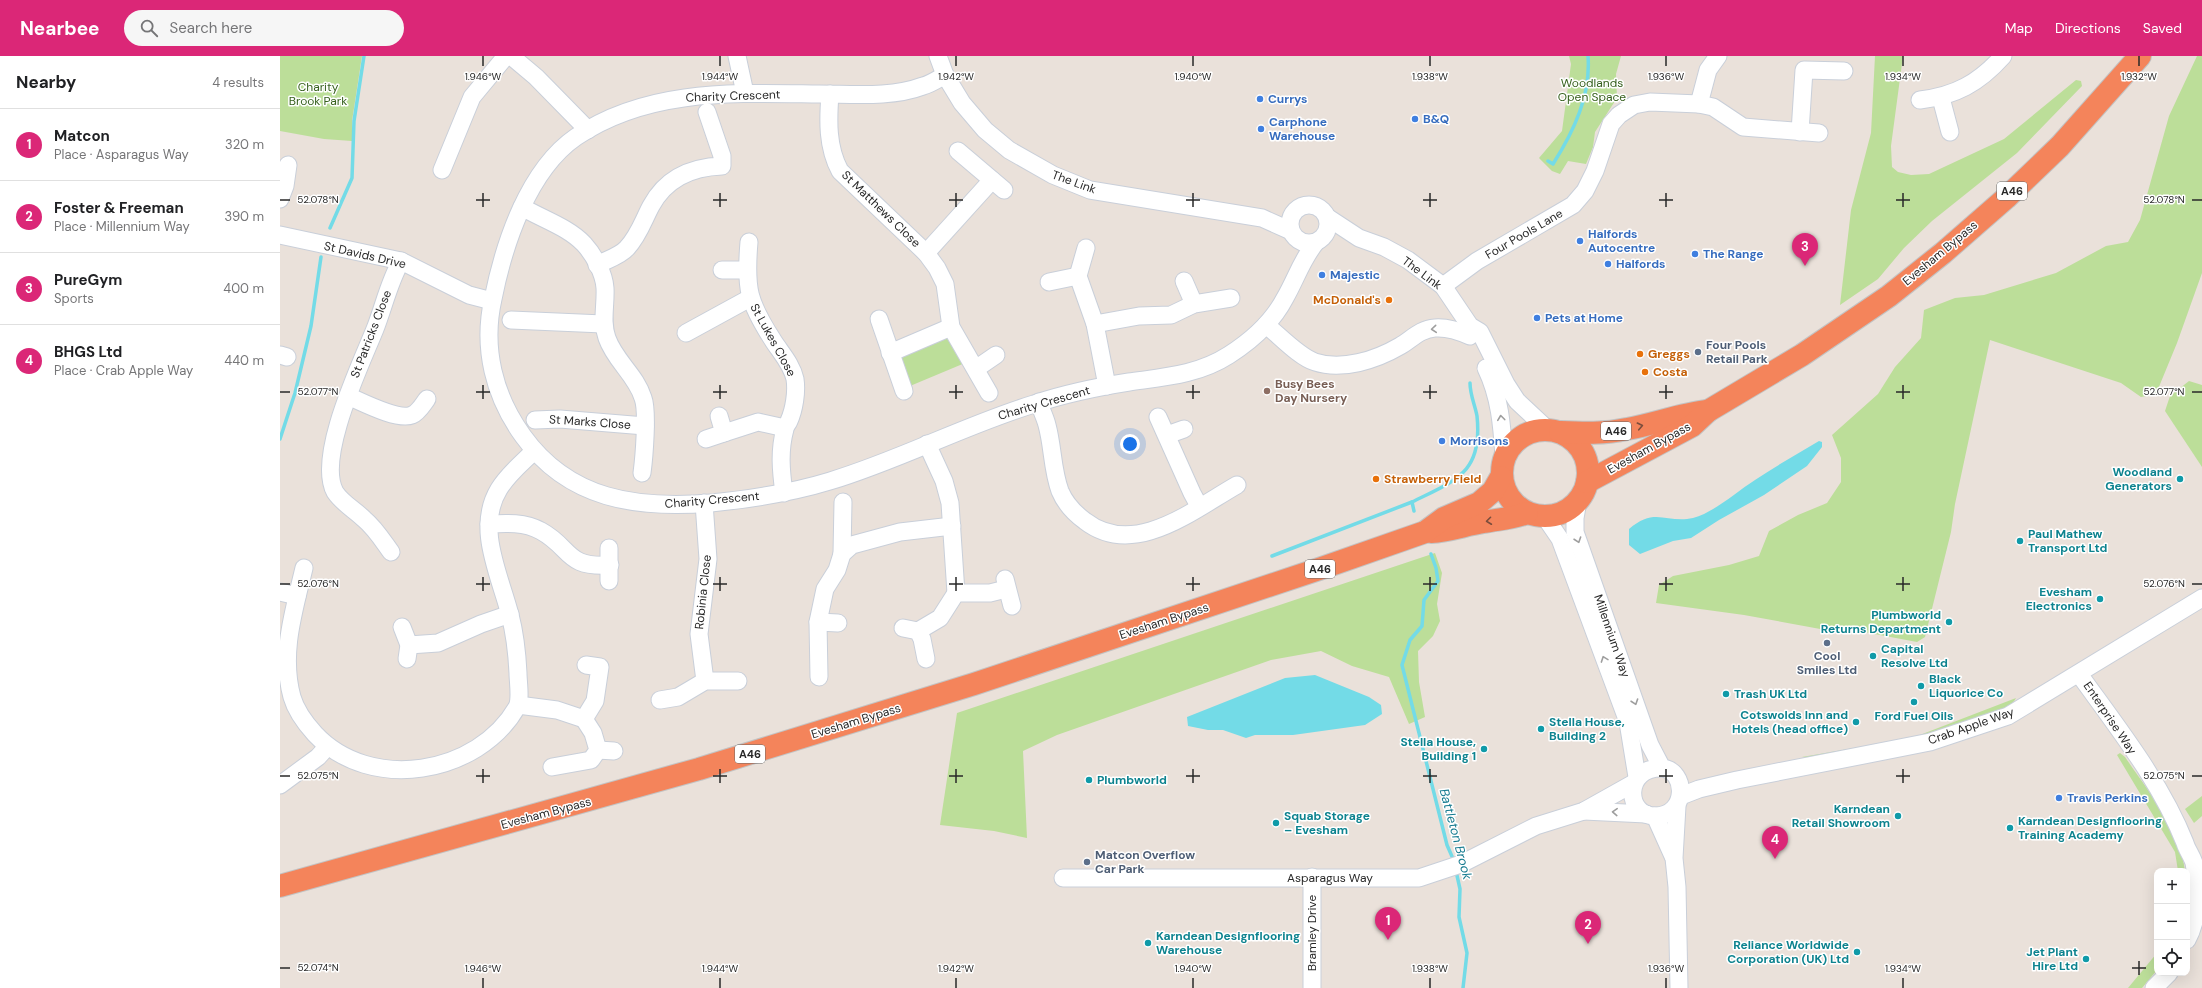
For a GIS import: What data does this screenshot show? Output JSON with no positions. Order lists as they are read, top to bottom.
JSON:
{
  "streets": {
    "highway": ["A46", "Evesham Bypass"],
    "street": [
      "Charity Crescent",
      "The Link",
      "St Matthews Close",
      "Four Pools Lane",
      "St Davids Drive",
      "St Patricks Close",
      "St Lukes Close",
      "St Marks Close",
      "Robinia Close",
      "Millennium Way",
      "Enterprise Way",
      "Crab Apple Way",
      "Asparagus Way",
      "Bramley Drive"
    ]
  },
  "crossings": [
    ["Charity Crescent", "The Link"],
    ["Charity Crescent", "St Matthews Close"],
    ["Charity Crescent", "St Davids Drive"],
    ["Charity Crescent", "St Lukes Close"],
    ["Charity Crescent", "St Marks Close"],
    ["Charity Crescent", "Robinia Close"],
    ["The Link", "Four Pools Lane"],
    ["The Link", "Evesham Bypass"],
    ["The Link", "Millennium Way"],
    ["Evesham Bypass", "Millennium Way"],
    ["St Davids Drive", "St Patricks Close"],
    ["Millennium Way", "Crab Apple Way"],
    ["Millennium Way", "Asparagus Way"],
    ["Enterprise Way", "Crab Apple Way"],
    ["Crab Apple Way", "Asparagus Way"],
    ["Asparagus Way", "Bramley Drive"]
  ],
  "water": ["Battleton Brook"],
  "parks": ["Woodlands Open Space", "Charity Brook Park"],
  "places": [
    "Currys",
    "B&Q",
    "Carphone Warehouse",
    "Halfords Autocentre",
    "The Range",
    "Halfords",
    "Majestic",
    "McDonald's",
    "Pets at Home",
    "Four Pools Retail Park",
    "Greggs",
    "Costa",
    "Busy Bees Day Nursery",
    "Morrisons",
    "Strawberry Field",
    "Woodland Generators",
    "Paul Mathew Transport Ltd",
    "Evesham Electronics",
    "Plumbworld Returns Department",
    "Cool Smiles Ltd",
    "Capital Resolve Ltd",
    "Black Liquorice Co",
    "Trash UK Ltd",
    "Ford Fuel Oils",
    "Cotswolds Inn and Hotels (head office)",
    "Stella House, Building 2",
    "Stella House, Building 1",
    "Plumbworld",
    "Travis Perkins",
    "Karndean Retail Showroom",
    "Squab Storage – Evesham",
    "Karndean Designflooring Training Academy",
    "Matcon Overflow Car Park",
    "Karndean Designflooring Warehouse",
    "Reliance Worldwide Corporation (UK) Ltd",
    "Jet Plant Hire Ltd"
  ],
  "page": {
    "header": "Nearbee",
    "search": "Search here",
    "nav": ["Map", "Directions", "Saved"],
    "heading": ["Nearby", "4 results"],
    "list": [
      {
        "mark": "1",
        "name": "Matcon",
        "note": "Place · Asparagus Way",
        "value": "320 m"
      },
      {
        "mark": "2",
        "name": "Foster & Freeman",
        "note": "Place · Millennium Way",
        "value": "390 m"
      },
      {
        "mark": "3",
        "name": "PureGym",
        "note": "Sports",
        "value": "400 m"
      },
      {
        "mark": "4",
        "name": "BHGS Ltd",
        "note": "Place · Crab Apple Way",
        "value": "440 m"
      }
    ],
    "pins": [
      "3",
      "4",
      "1",
      "2"
    ],
    "map_buttons": ["+", "−"]
  },
  "coordinates": [
    "1.946°W",
    "1.944°W",
    "1.942°W",
    "1.940°W",
    "1.938°W",
    "1.936°W",
    "1.934°W",
    "1.932°W",
    "52.078°N",
    "52.077°N",
    "52.076°N",
    "52.075°N",
    "52.074°N"
  ]
}
